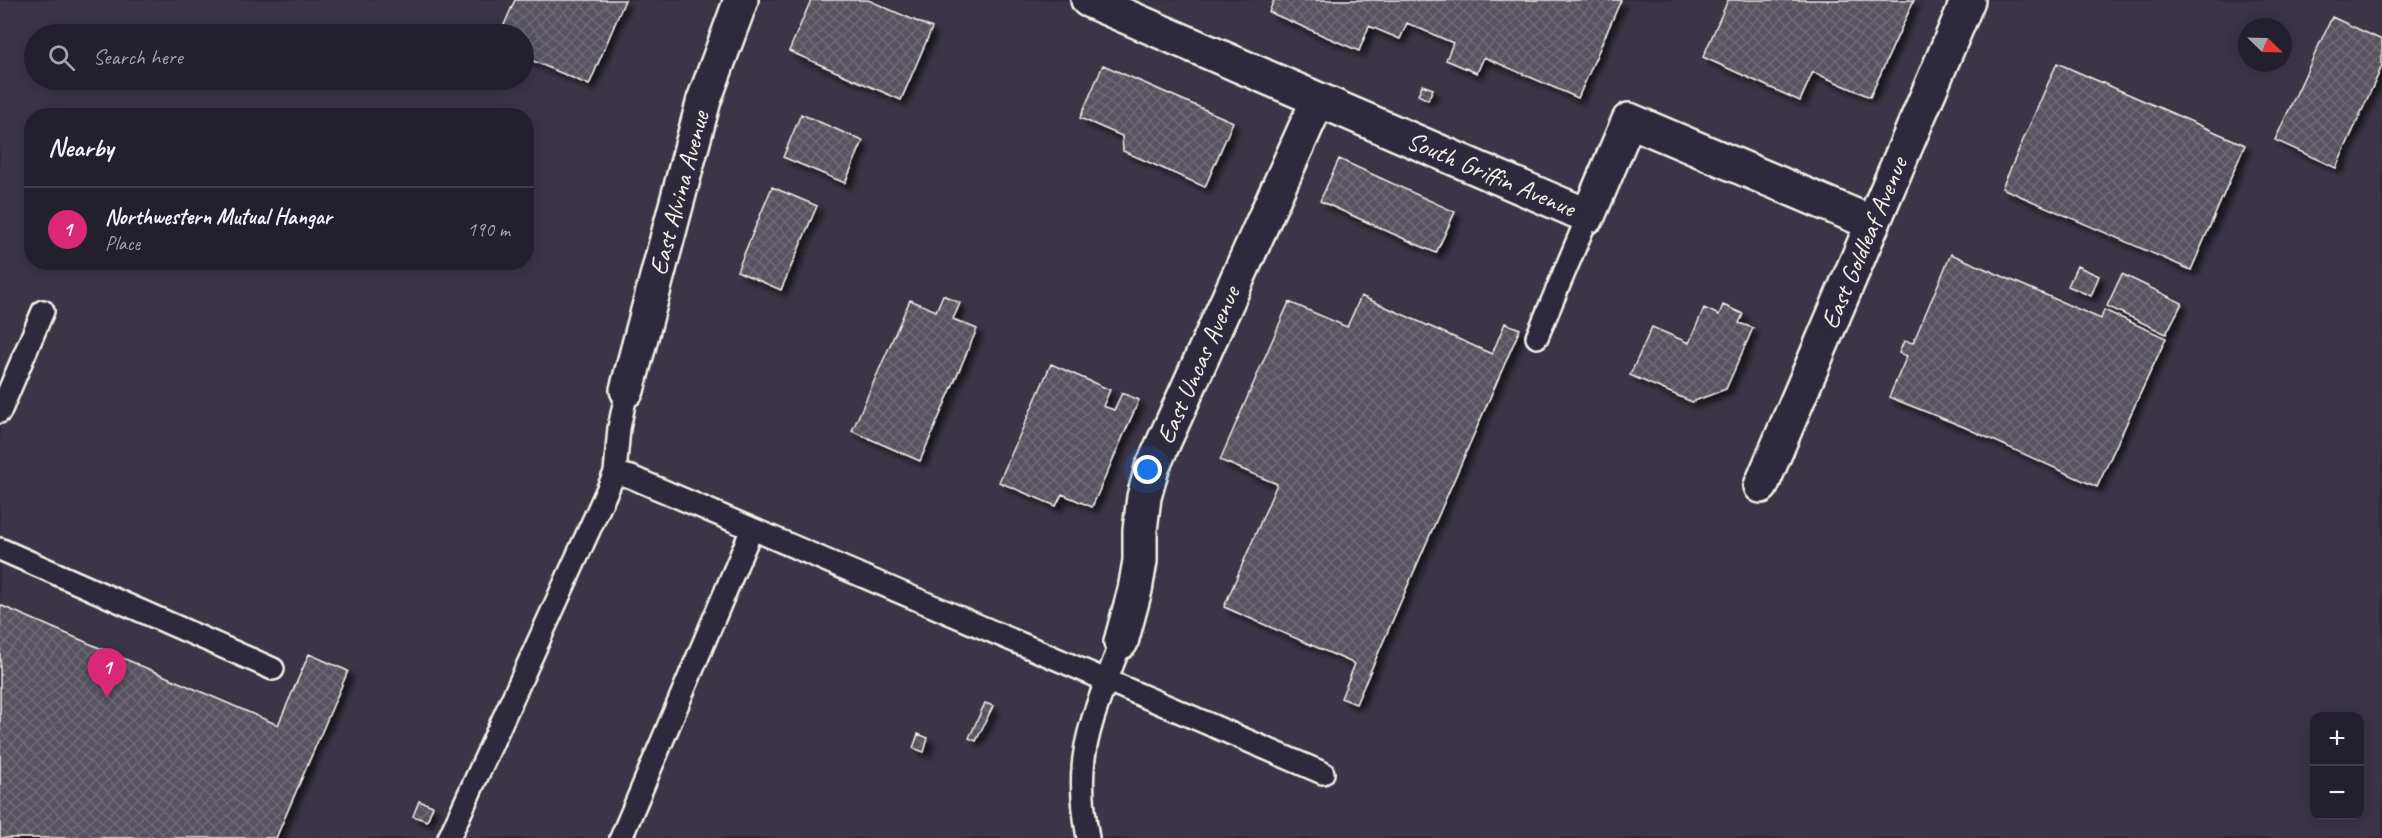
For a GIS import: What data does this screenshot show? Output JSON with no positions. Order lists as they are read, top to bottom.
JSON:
{
  "streets": {
    "street": [
      "South Griffin Avenue",
      "East Alvina Avenue",
      "East Goldleaf Avenue",
      "East Uncas Avenue"
    ]
  },
  "crossings": [
    ["South Griffin Avenue", "East Goldleaf Avenue"],
    ["South Griffin Avenue", "East Uncas Avenue"]
  ],
  "north": "bottom right",
  "page": {
    "search": "Search here",
    "heading": "Nearby",
    "list": [
      {
        "mark": "1",
        "name": "Northwestern Mutual Hangar",
        "note": "Place",
        "value": "190 m"
      }
    ],
    "pins": "1",
    "map_buttons": ["+", "−"]
  }
}
